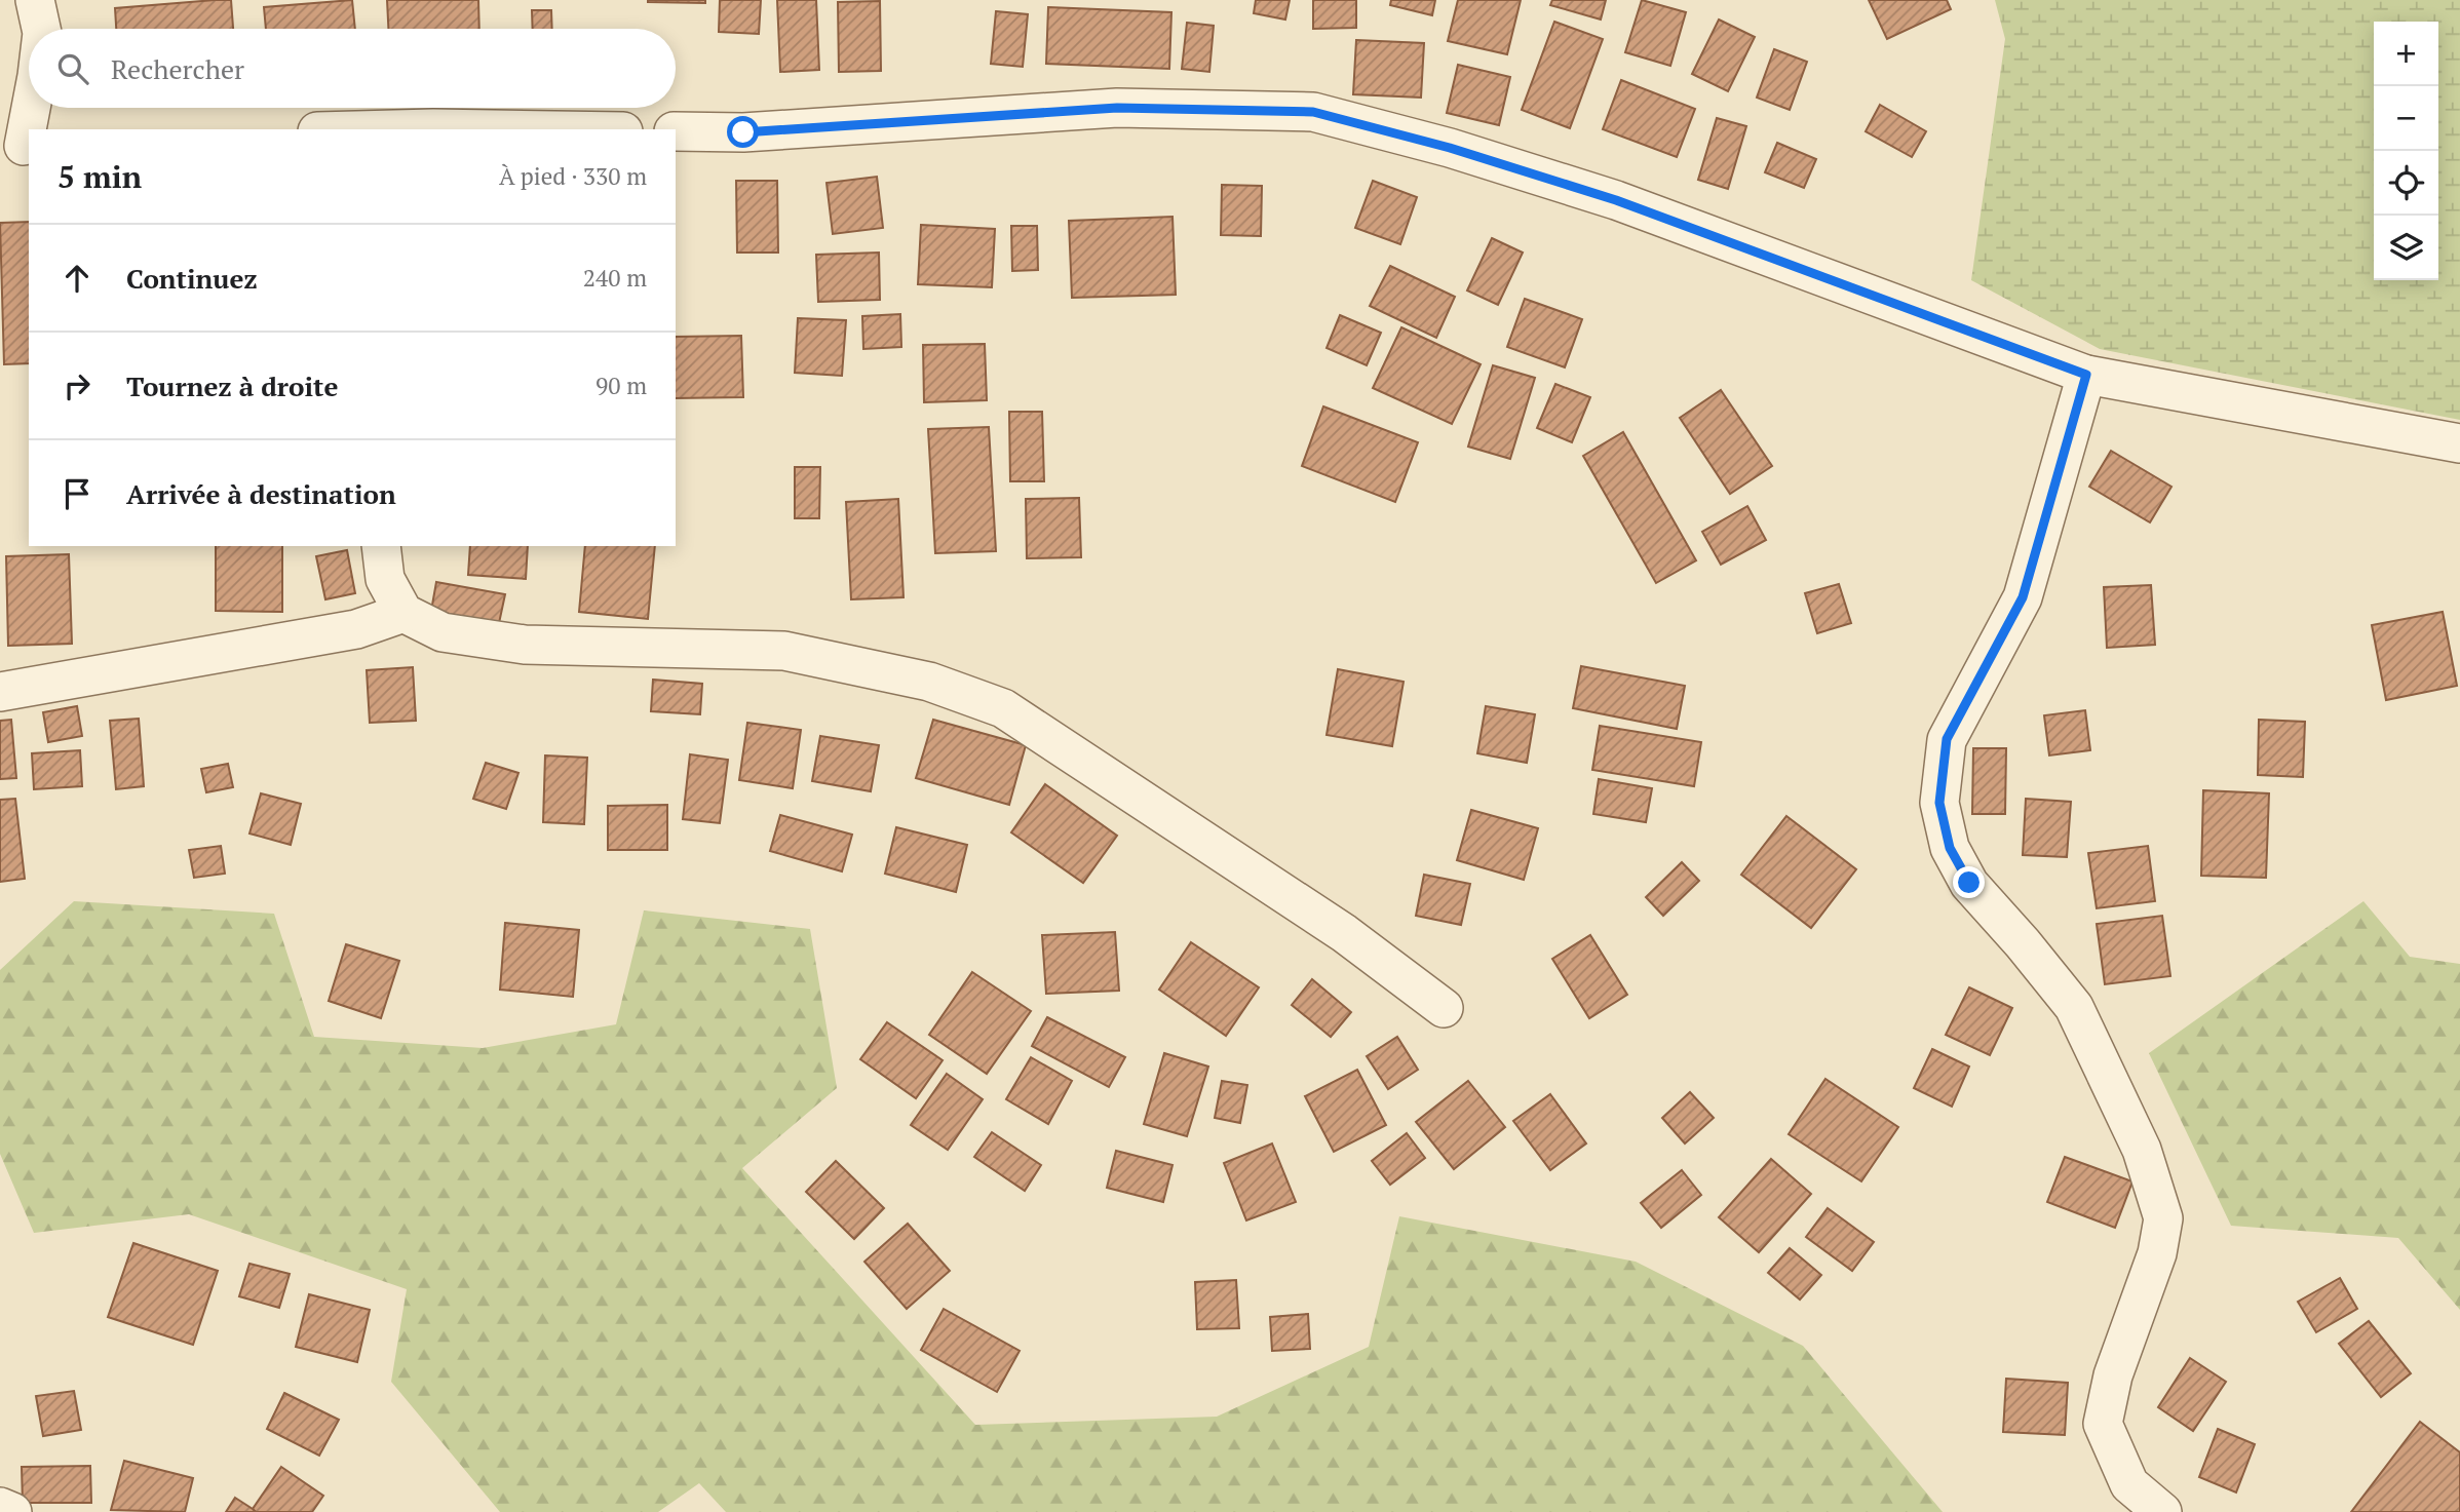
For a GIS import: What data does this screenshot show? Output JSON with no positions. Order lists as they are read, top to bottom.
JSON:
{
  "page": {
    "map_buttons": ["+", "−"],
    "search": "Rechercher",
    "heading": ["5 min", "À pied · 330 m"],
    "list": [
      ["Continuez", "240 m"],
      ["Tournez à droite", "90 m"],
      "Arrivée à destination"
    ]
  }
}
